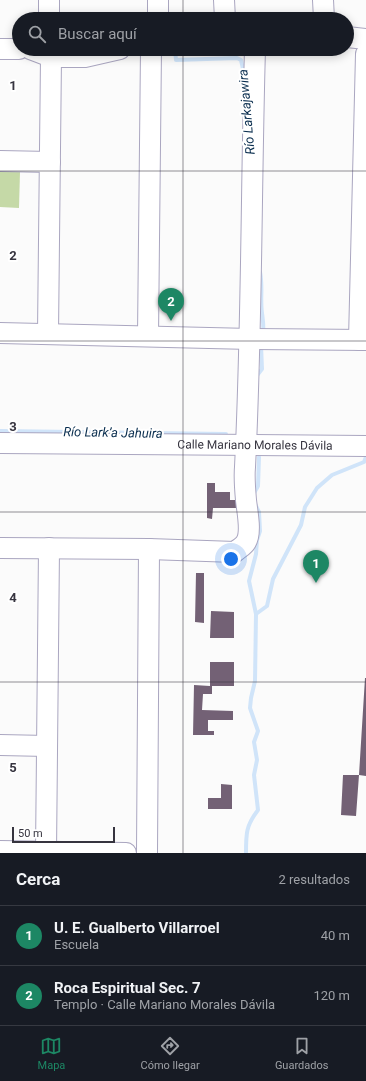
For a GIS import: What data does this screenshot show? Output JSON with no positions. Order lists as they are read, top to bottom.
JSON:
{
  "streets": {
    "street": ["Calle Mariano Morales Dávila"]
  },
  "water": ["Río Larkajawira", "Río Lark’a Jahuira"],
  "scale_bar": "50 m",
  "page": {
    "search": "Buscar aquí",
    "pins": ["2", "1"],
    "scale": "50 m",
    "heading": ["Cerca", "2 resultados"],
    "list": [
      {
        "mark": "1",
        "name": "U. E. Gualberto Villarroel",
        "note": "Escuela",
        "value": "40 m"
      },
      {
        "mark": "2",
        "name": "Roca Espiritual Sec. 7",
        "note": "Templo · Calle Mariano Morales Dávila",
        "value": "120 m"
      }
    ],
    "nav": ["Mapa", "Cómo llegar", "Guardados"]
  },
  "grid": {
    "rows": [
      "1",
      "2",
      "3",
      "4",
      "5"
    ]
  }
}
